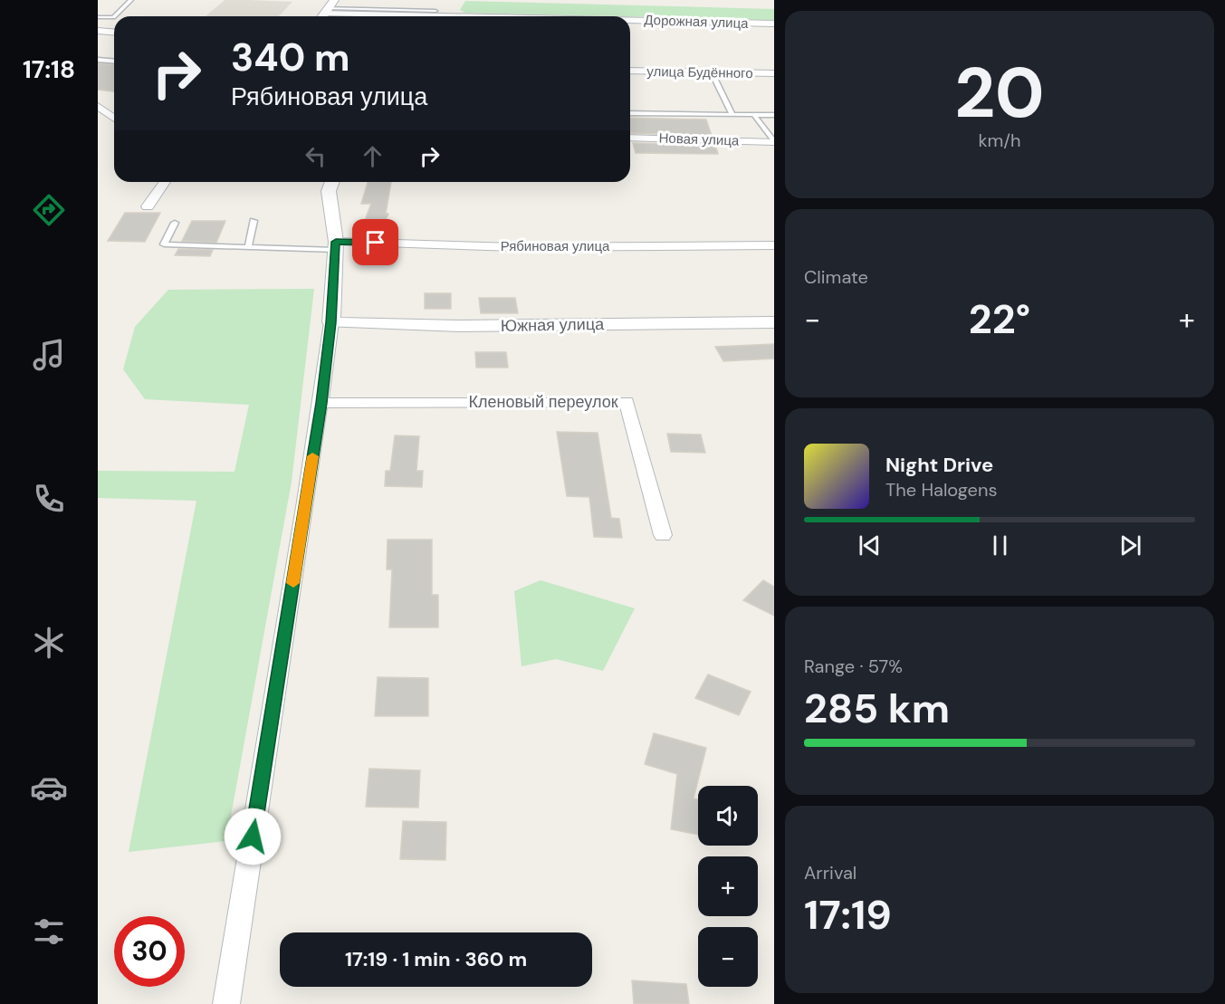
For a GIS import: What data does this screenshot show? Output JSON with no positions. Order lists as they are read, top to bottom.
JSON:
{
  "streets": {
    "street": [
      "Дорожная улица",
      "улица Будённого",
      "Новая улица",
      "Рябиновая улица",
      "Южная улица",
      "Кленовый переулок"
    ]
  },
  "page": {
    "tabs": "17:18",
    "tile": [
      ["20", "km/h"],
      "Climate",
      ["Range · 57%", "285 km"],
      ["Arrival", "17:19"]
    ],
    "turn": ["340 m", "Рябиновая улица"],
    "heat": ["−", "22°", "+"],
    "song": ["Night Drive", "The Halogens"],
    "map_buttons": ["+", "−"],
    "limit": "30",
    "trip": "17:19 · 1 min · 360 m"
  }
}
